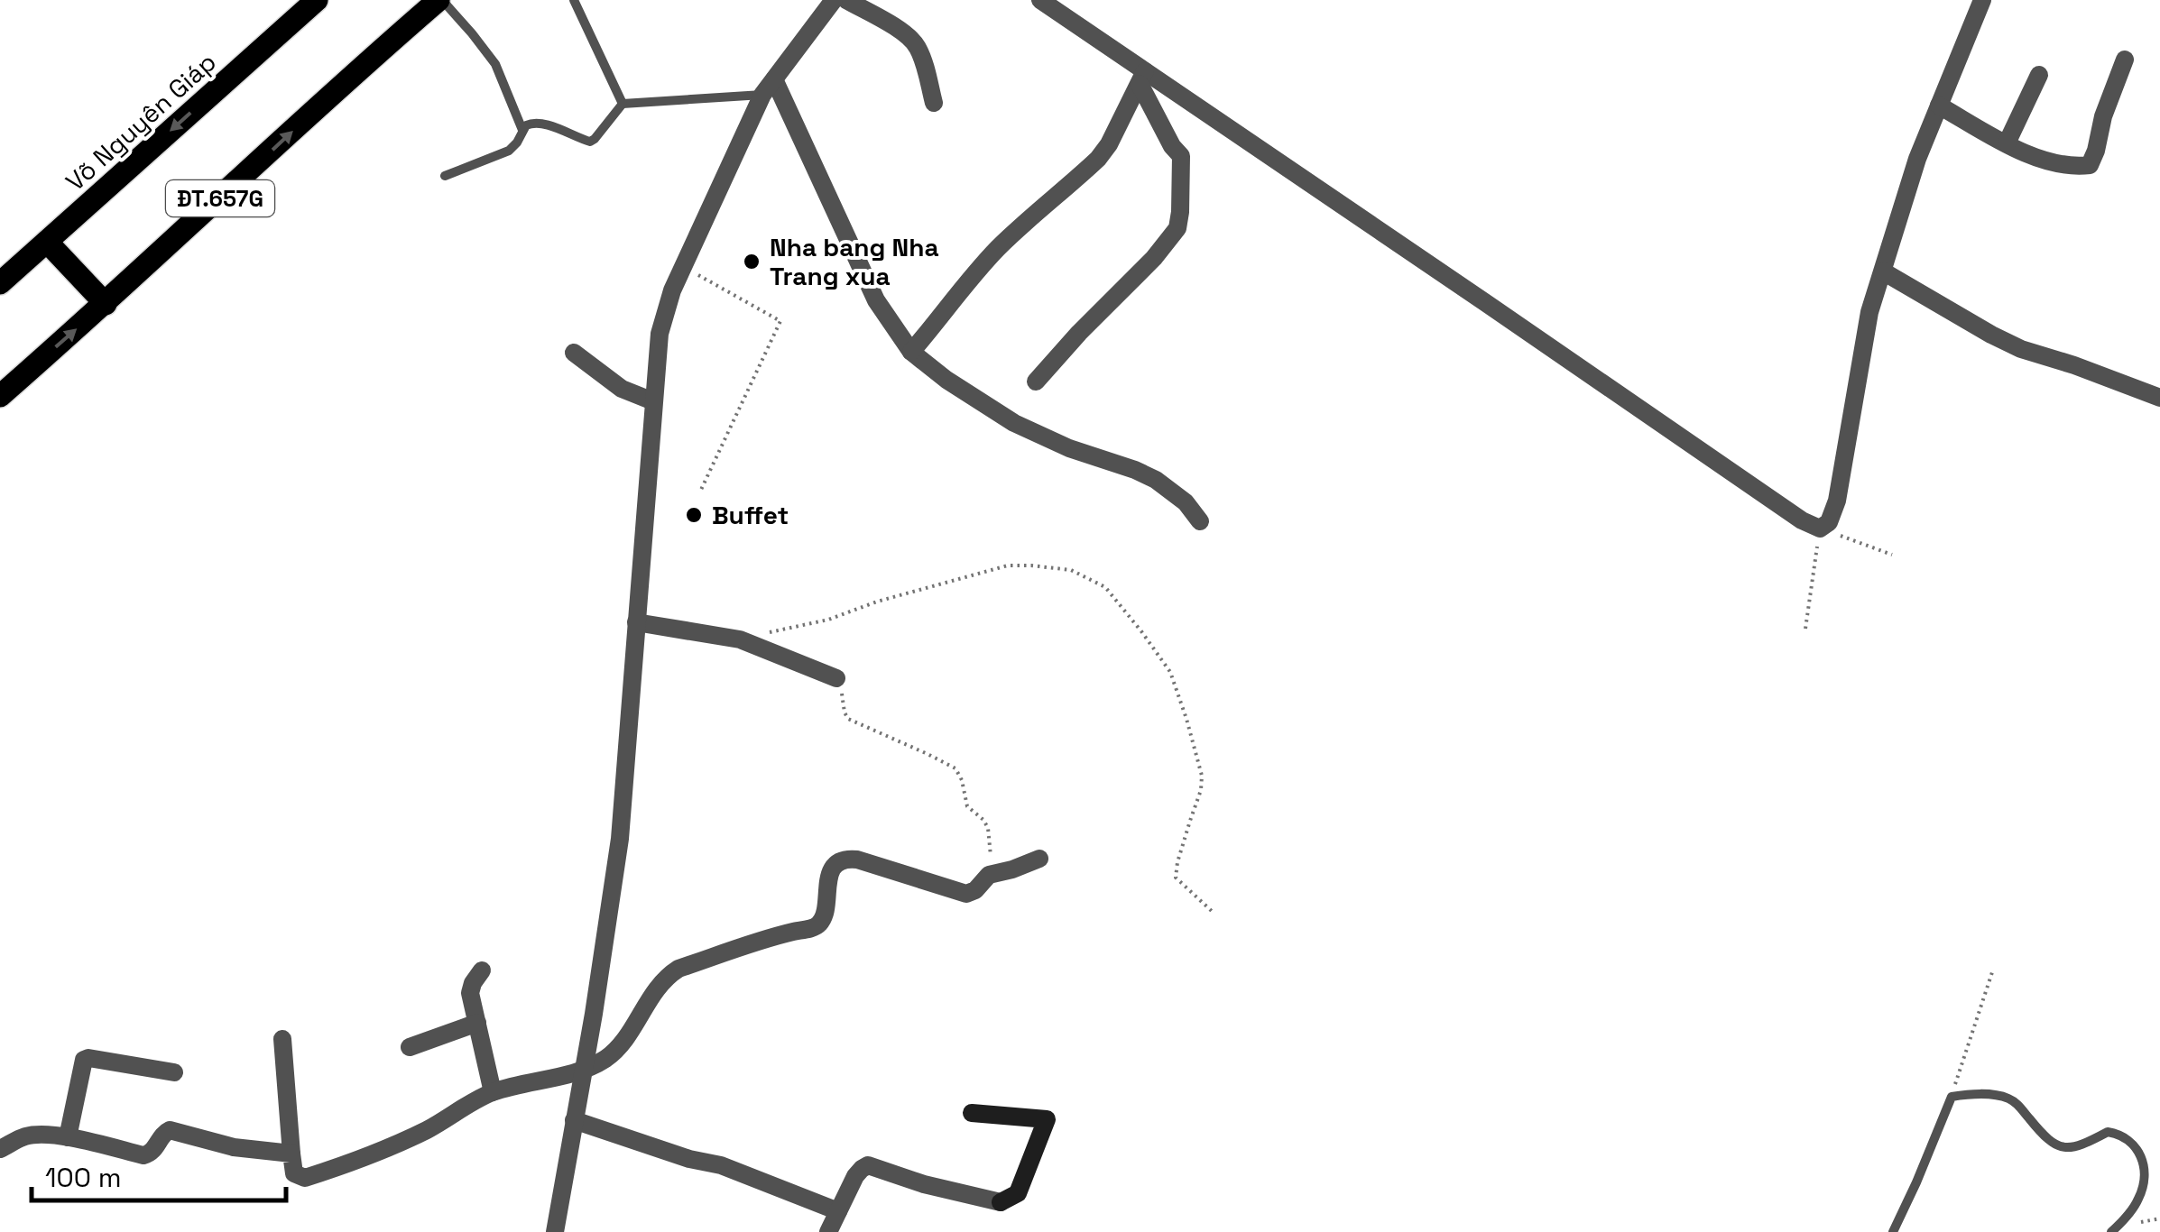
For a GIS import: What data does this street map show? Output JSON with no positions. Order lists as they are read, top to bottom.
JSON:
{
  "streets": {
    "main road": ["Võ Nguyên Giáp", "ĐT.657G"]
  },
  "places": ["Nha bang Nha Trang xua", "Buffet"],
  "scale_bar": "100 m"
}
